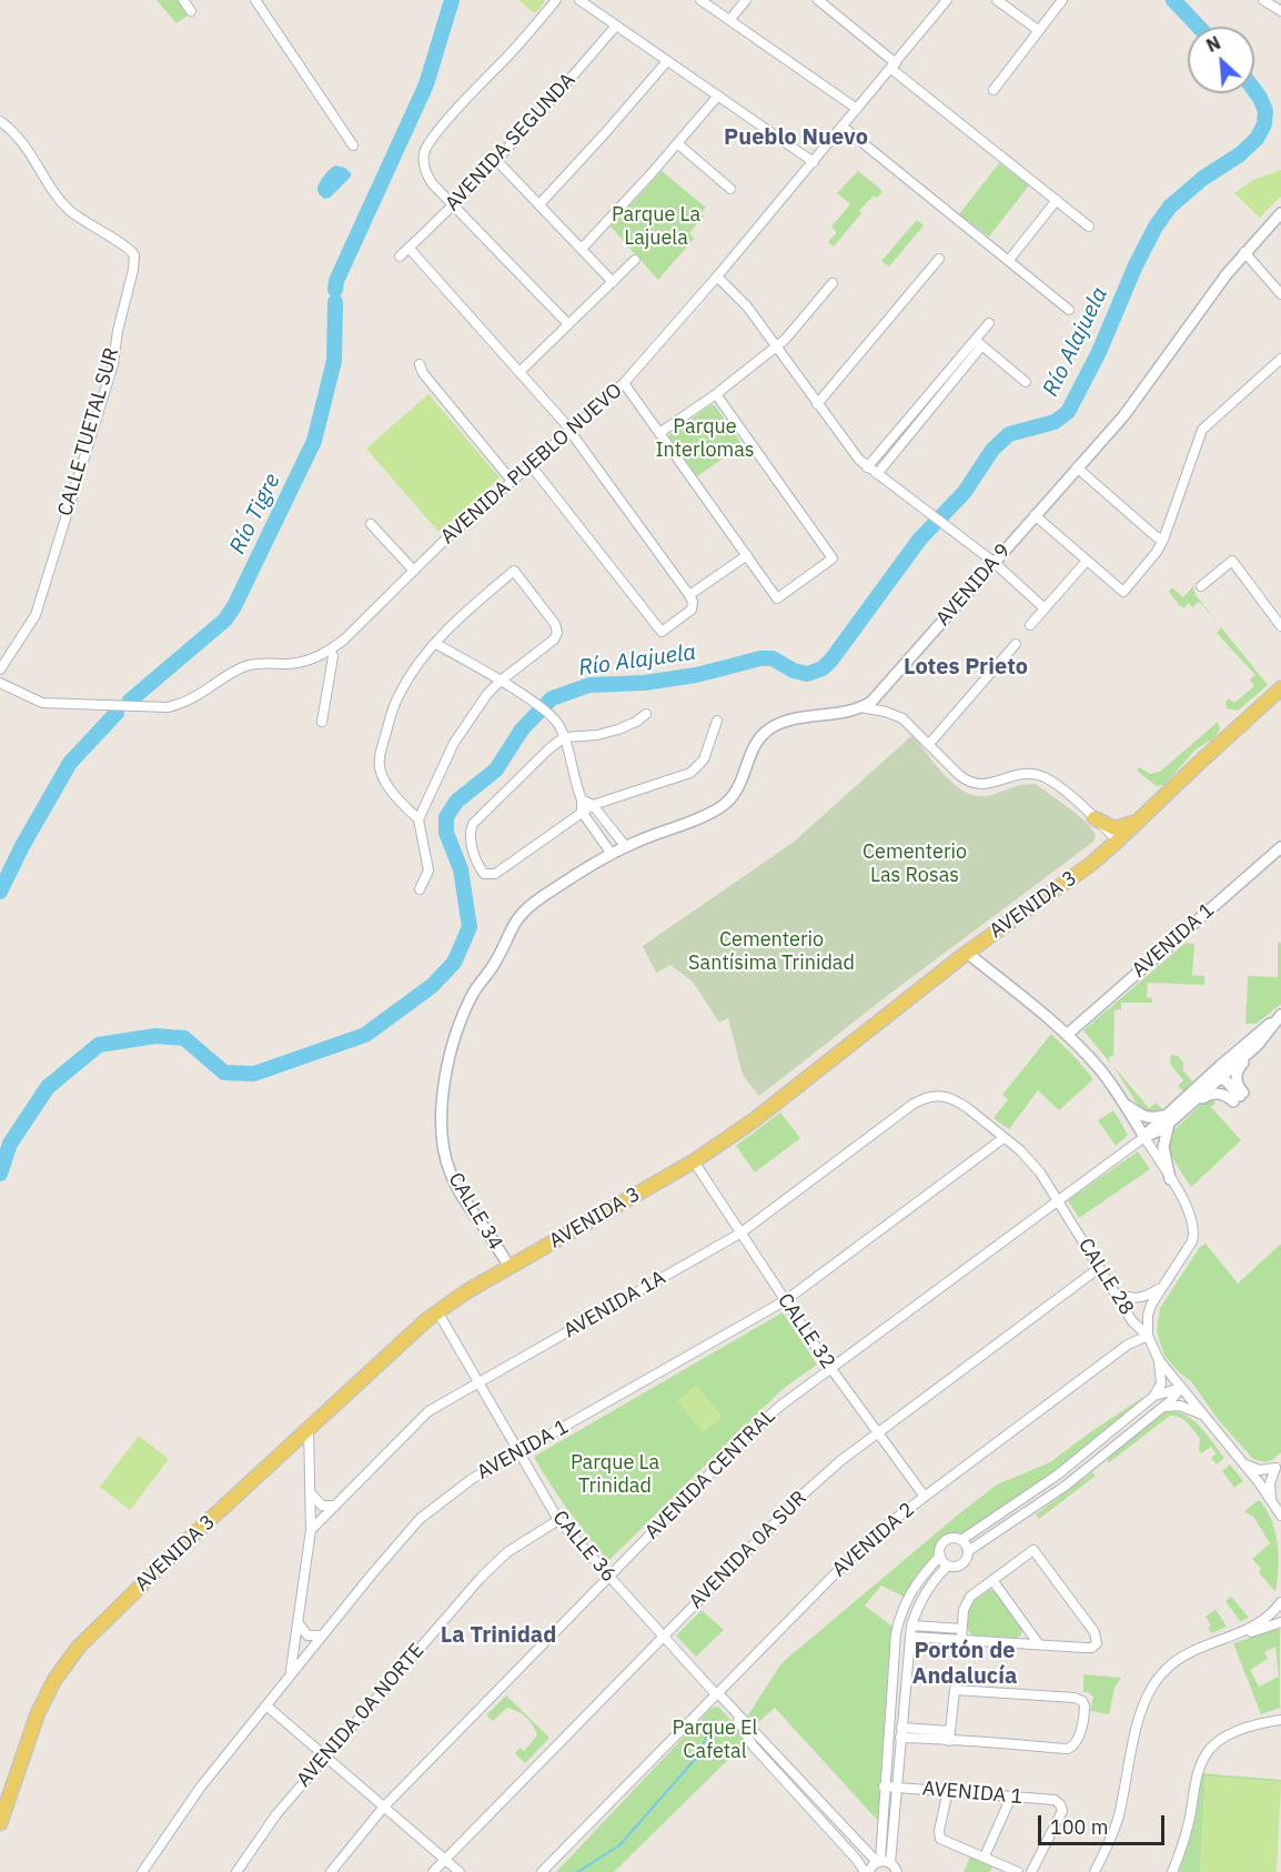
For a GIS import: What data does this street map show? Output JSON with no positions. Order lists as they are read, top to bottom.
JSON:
{
  "streets": {
    "main road": ["AVENIDA 3"],
    "street": [
      "AVENIDA SEGUNDA",
      "CALLE TUETAL SUR",
      "AVENIDA PUEBLO NUEVO",
      "AVENIDA 9",
      "AVENIDA 1",
      "CALLE 34",
      "CALLE 28",
      "AVENIDA 1A",
      "CALLE 32",
      "AVENIDA CENTRAL",
      "AVENIDA 2",
      "CALLE 36",
      "AVENIDA 0A SUR",
      "AVENIDA 0A NORTE"
    ]
  },
  "crossings": [
    ["AVENIDA 9", "CALLE 34"],
    ["AVENIDA 3", "CALLE 34"],
    ["AVENIDA 3", "CALLE 32"],
    ["AVENIDA 3", "CALLE 36"],
    ["AVENIDA 1", "CALLE 28"],
    ["AVENIDA 1", "CALLE 32"],
    ["AVENIDA 1", "CALLE 36"],
    ["CALLE 28", "AVENIDA 1A"],
    ["CALLE 28", "AVENIDA CENTRAL"],
    ["CALLE 28", "AVENIDA 2"],
    ["CALLE 28", "AVENIDA 0A SUR"],
    ["AVENIDA 1A", "CALLE 32"],
    ["AVENIDA 1A", "CALLE 36"],
    ["CALLE 32", "AVENIDA CENTRAL"],
    ["CALLE 32", "AVENIDA 2"],
    ["CALLE 32", "AVENIDA 0A SUR"],
    ["AVENIDA CENTRAL", "CALLE 36"],
    ["AVENIDA 2", "CALLE 36"],
    ["CALLE 36", "AVENIDA 0A SUR"],
    ["CALLE 36", "AVENIDA 0A NORTE"]
  ],
  "districts": [
    "Pueblo Nuevo",
    "Lotes Prieto",
    "La Trinidad",
    "Portón de Andalucía"
  ],
  "water": ["Río Alajuela", "Río Tigre"],
  "parks": [
    "Parque La Lajuela",
    "Parque Interlomas",
    "Cementerio Las Rosas",
    "Cementerio Santísima Trinidad",
    "Parque La Trinidad",
    "Parque El Cafetal"
  ],
  "scale_bar": "100 m",
  "north": "top left"
}
